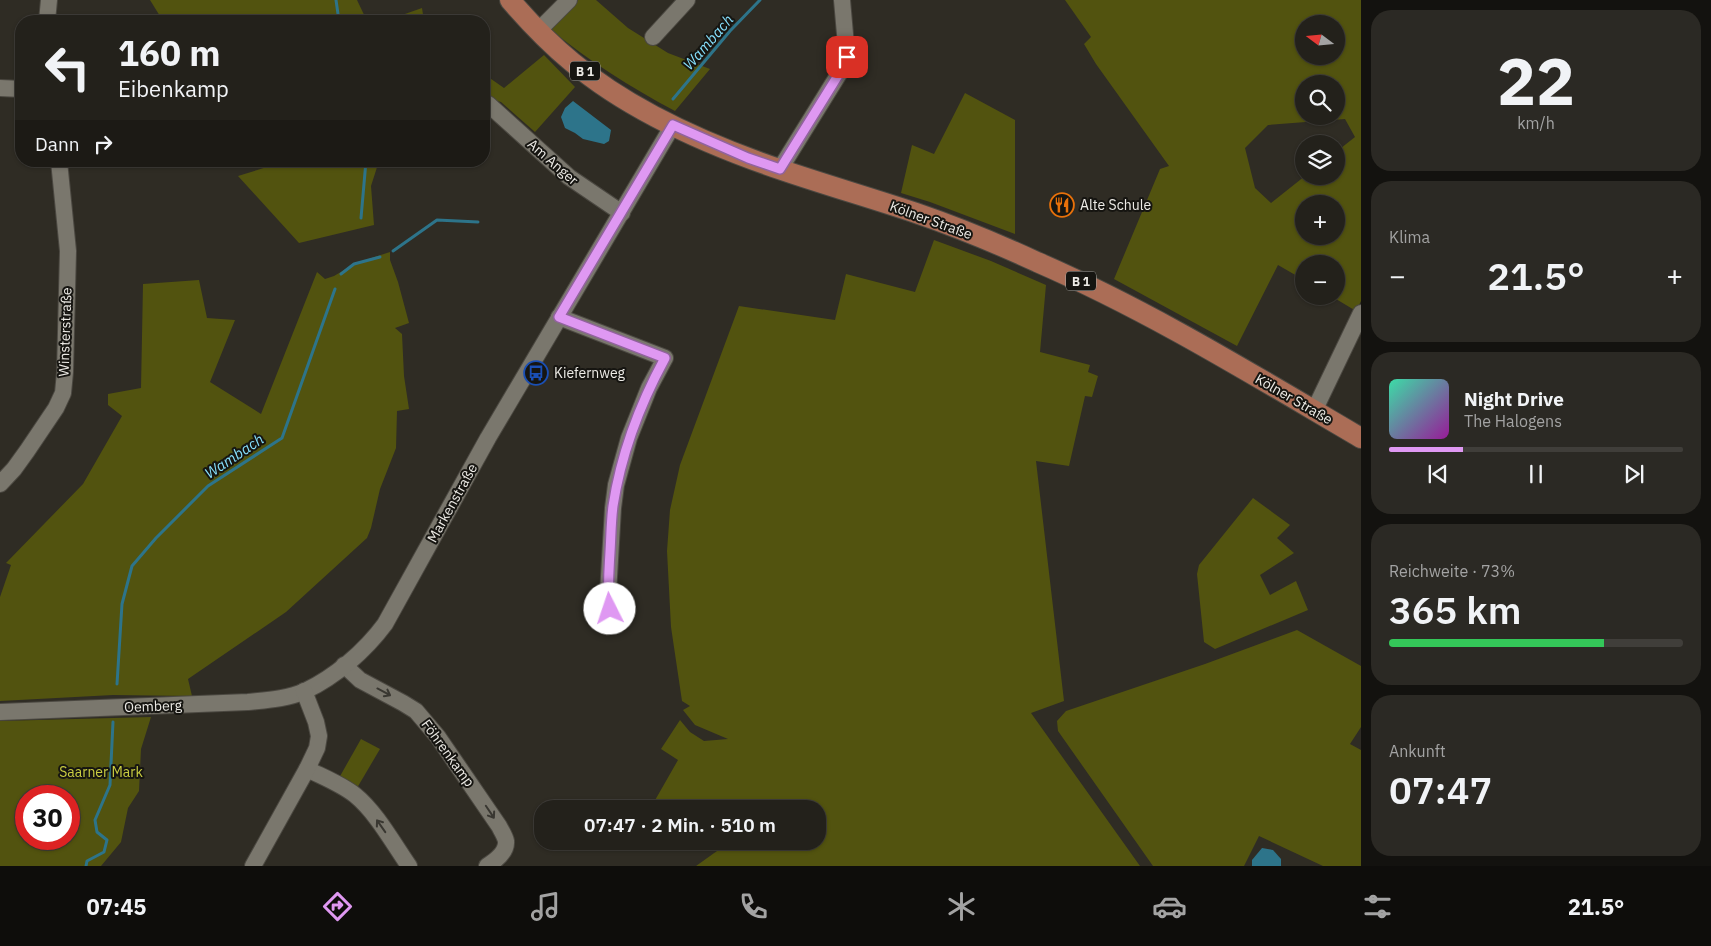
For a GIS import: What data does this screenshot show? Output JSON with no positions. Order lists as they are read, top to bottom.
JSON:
{
  "streets": {
    "main road": ["B 1", "Kölner Straße"],
    "street": [
      "Am Anger",
      "Winsterstraße",
      "Markenstraße",
      "Oemberg",
      "Föhrenkamp"
    ]
  },
  "crossings": [
    ["Am Anger", "Markenstraße"],
    ["Kölner Straße", "Markenstraße"],
    ["Markenstraße", "Oemberg"],
    ["Markenstraße", "Föhrenkamp"]
  ],
  "one_way": ["Föhrenkamp"],
  "water": ["Wambach"],
  "parks": ["Saarner Mark"],
  "places": {
    "restaurant": ["Alte Schule"],
    "bus stop": ["Kiefernweg"]
  },
  "north": "left",
  "page": {
    "tile": [
      ["22", "km/h"],
      "Klima",
      ["Reichweite · 73%", "365 km"],
      ["Ankunft", "07:47"]
    ],
    "map_buttons": ["+", "−"],
    "turn": ["160 m", "Eibenkamp"],
    "then": "Dann",
    "heat": ["−", "21.5°", "+"],
    "song": ["Night Drive", "The Halogens"],
    "limit": "30",
    "trip": "07:47 · 2 Min. · 510 m",
    "tabs": ["07:45", "21.5°"]
  }
}
